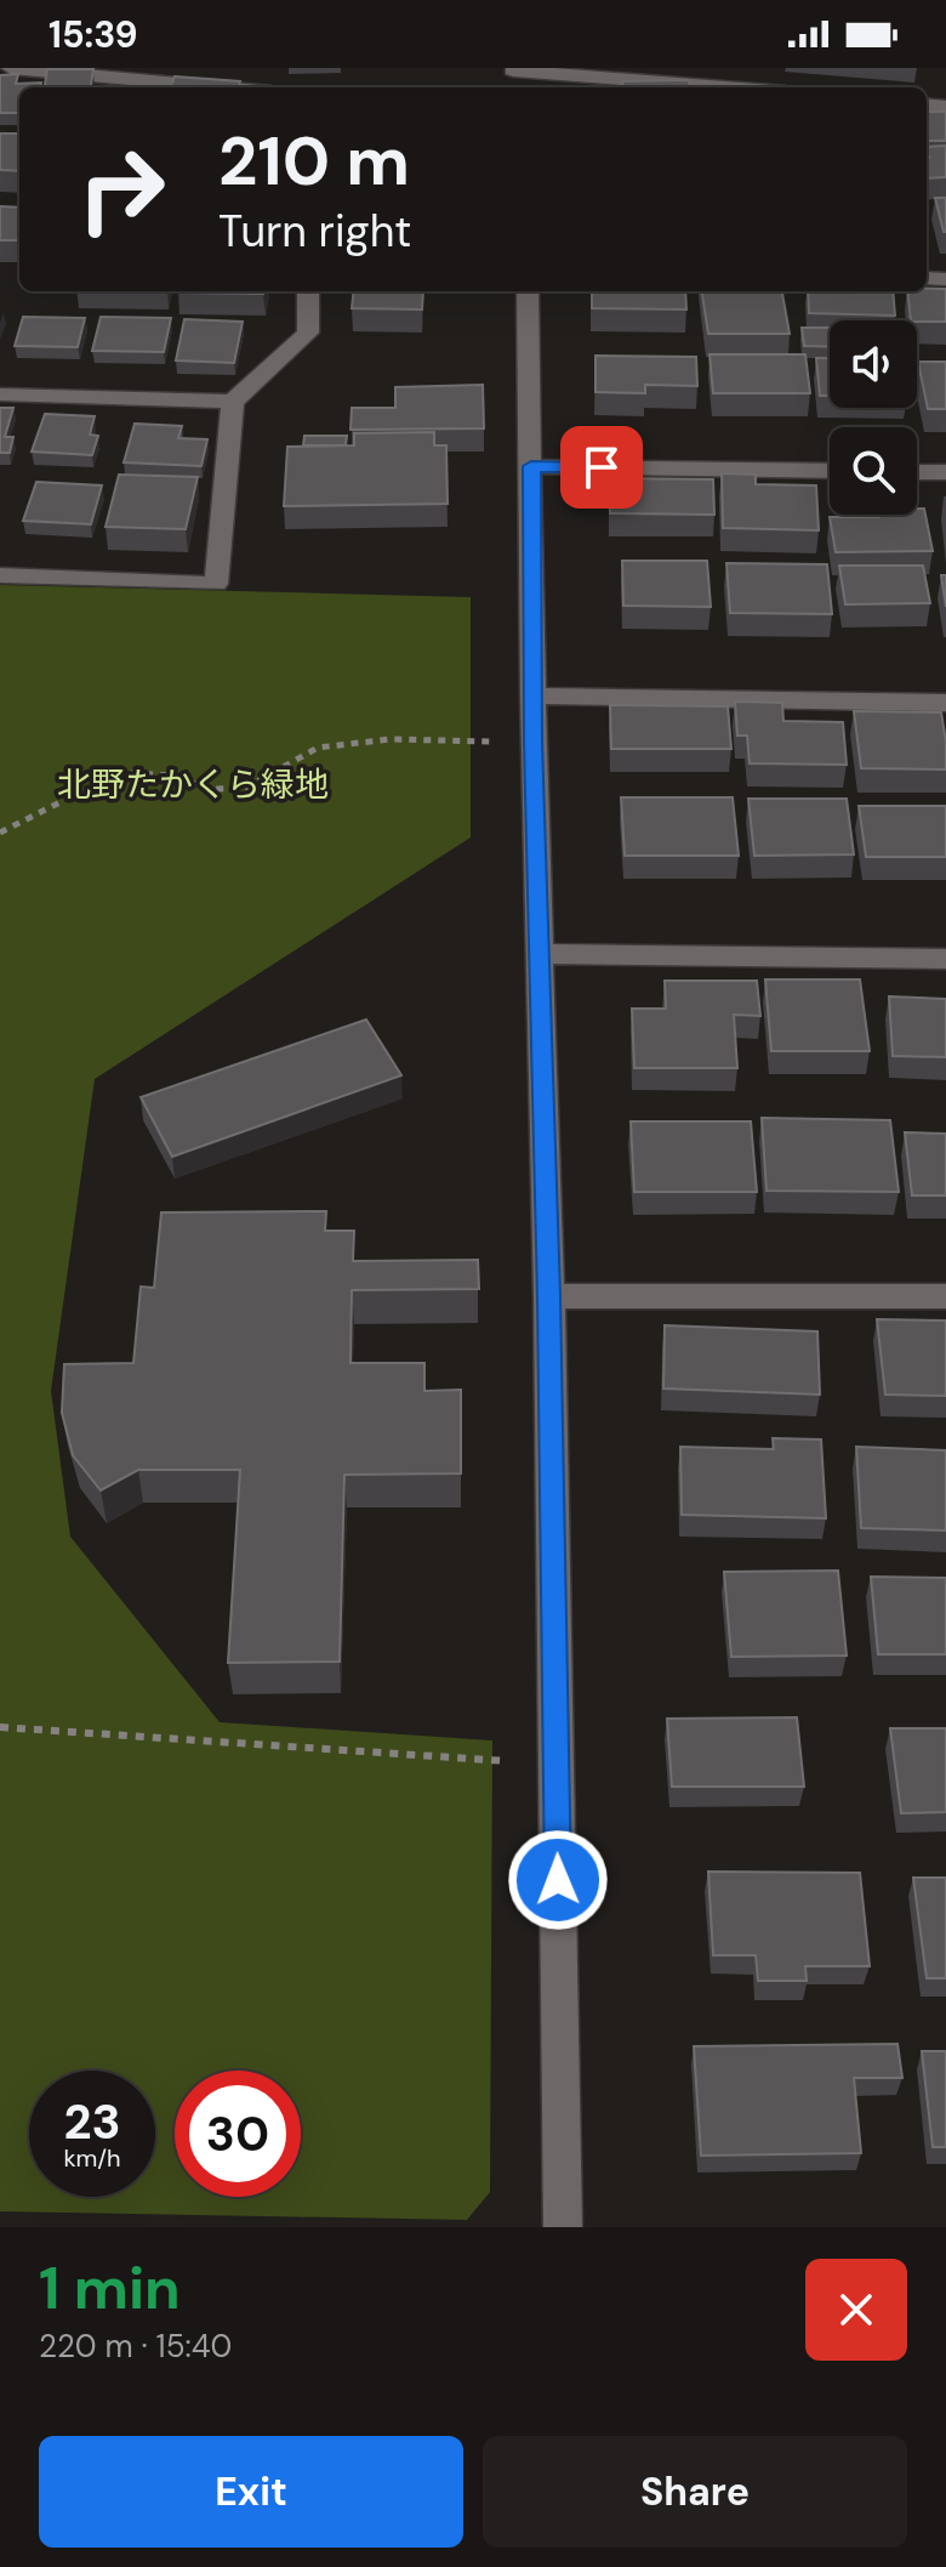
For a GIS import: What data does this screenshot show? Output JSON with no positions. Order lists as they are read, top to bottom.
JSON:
{
  "parks": ["北野たかくら緑地"],
  "page": {
    "status": "15:39",
    "turn": ["210 m", "Turn right"],
    "speed": "23 km/h",
    "limit": "30",
    "heading": ["1 min", "220 m · 15:40"],
    "buttons": ["Exit", "Share"]
  }
}
